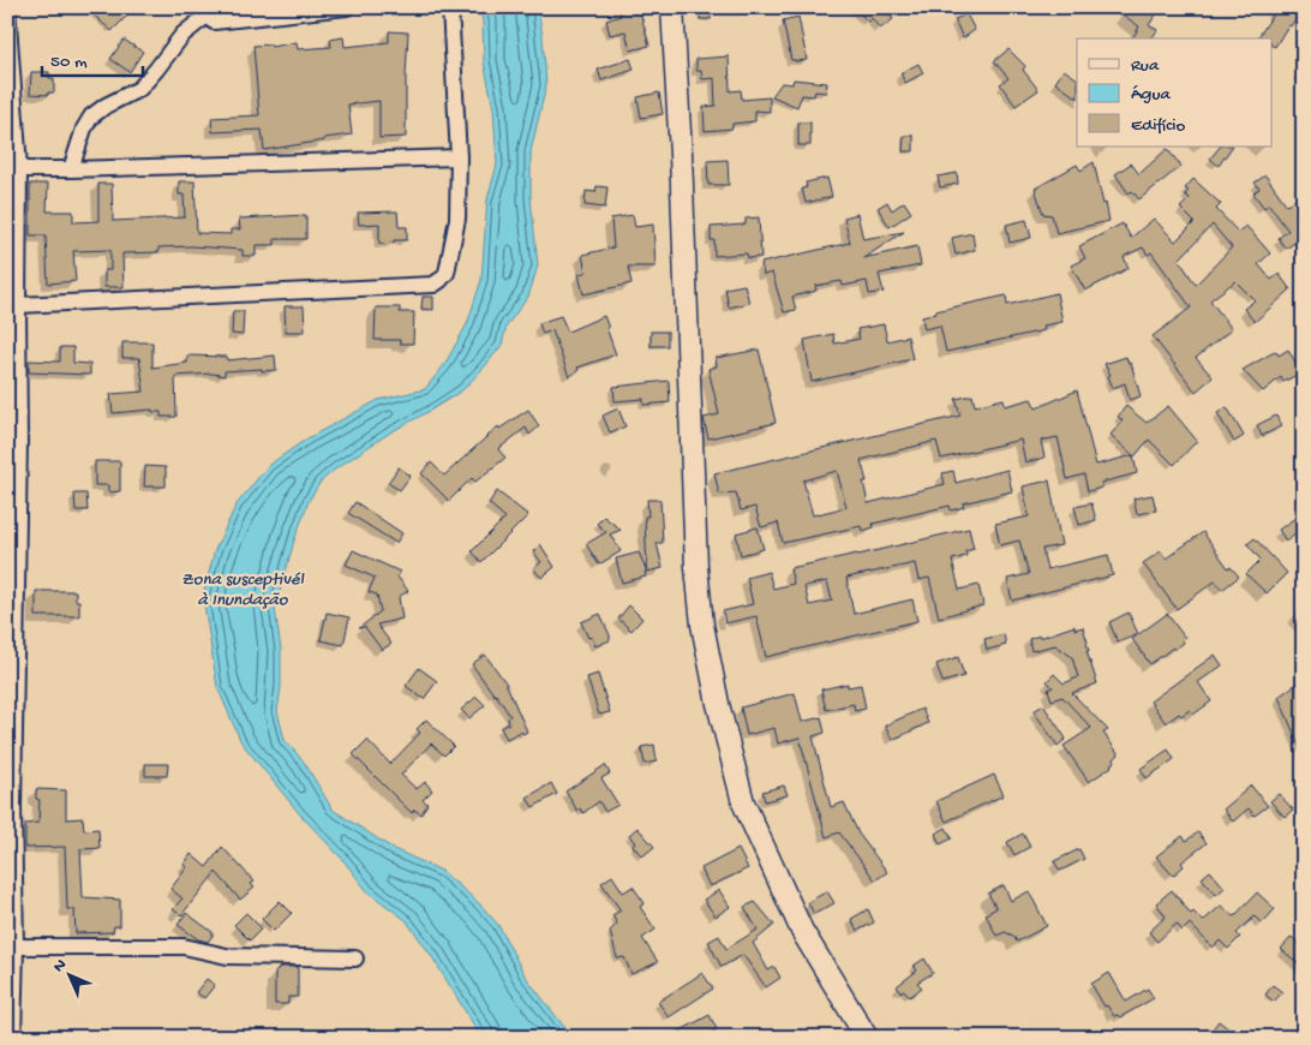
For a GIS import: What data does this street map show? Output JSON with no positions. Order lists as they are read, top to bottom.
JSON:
{
  "water": ["Zona susceptivél à Inundação"],
  "legend": ["Rua", "Água", "Edifício"],
  "scale_bar": "50 m",
  "north": "top left"
}
